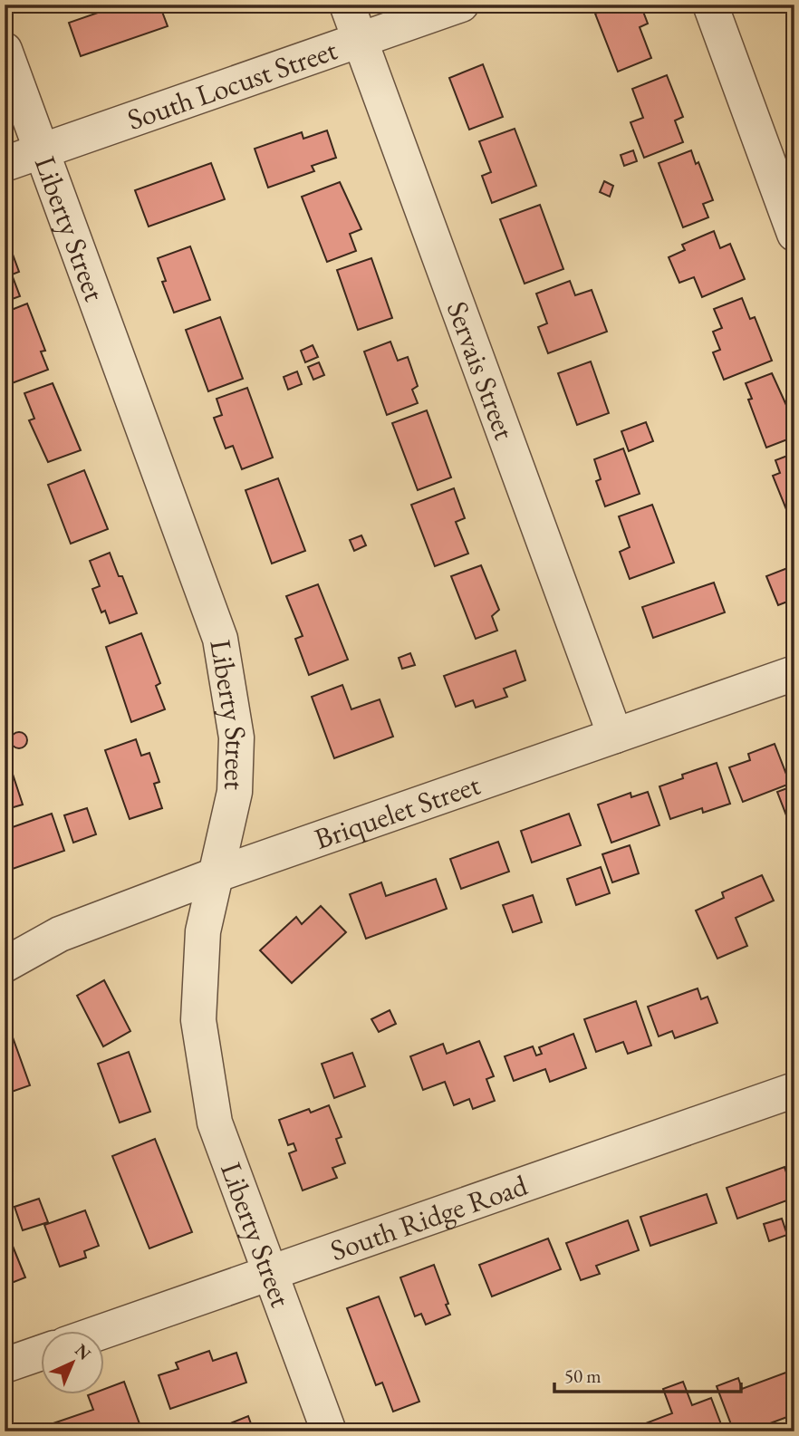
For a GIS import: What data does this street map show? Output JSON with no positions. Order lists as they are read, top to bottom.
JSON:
{
  "streets": {
    "street": [
      "South Locust Street",
      "Liberty Street",
      "Servais Street",
      "Briquelet Street",
      "South Ridge Road"
    ]
  },
  "crossings": [
    ["South Locust Street", "Liberty Street"],
    ["South Locust Street", "Servais Street"],
    ["Liberty Street", "Briquelet Street"],
    ["Liberty Street", "South Ridge Road"],
    ["Servais Street", "Briquelet Street"]
  ],
  "scale_bar": "50 m",
  "north": "top right"
}
